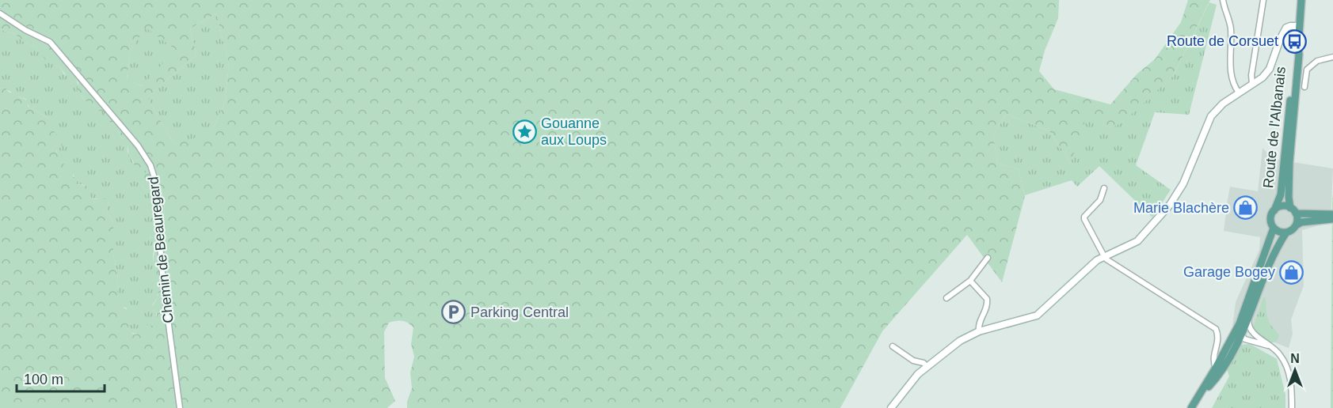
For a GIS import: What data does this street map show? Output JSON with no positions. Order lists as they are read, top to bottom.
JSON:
{
  "streets": {
    "main road": ["Route de l'Albanais"],
    "street": ["Chemin de Beauregard"]
  },
  "places": {
    "bus stop": ["Route de Corsuet"],
    "place": ["Gouanne aux Loups"],
    "shop": ["Marie Blachère", "Garage Bogey"],
    "parking": ["Parking Central"]
  },
  "scale_bar": "100 m",
  "north": "top"
}
